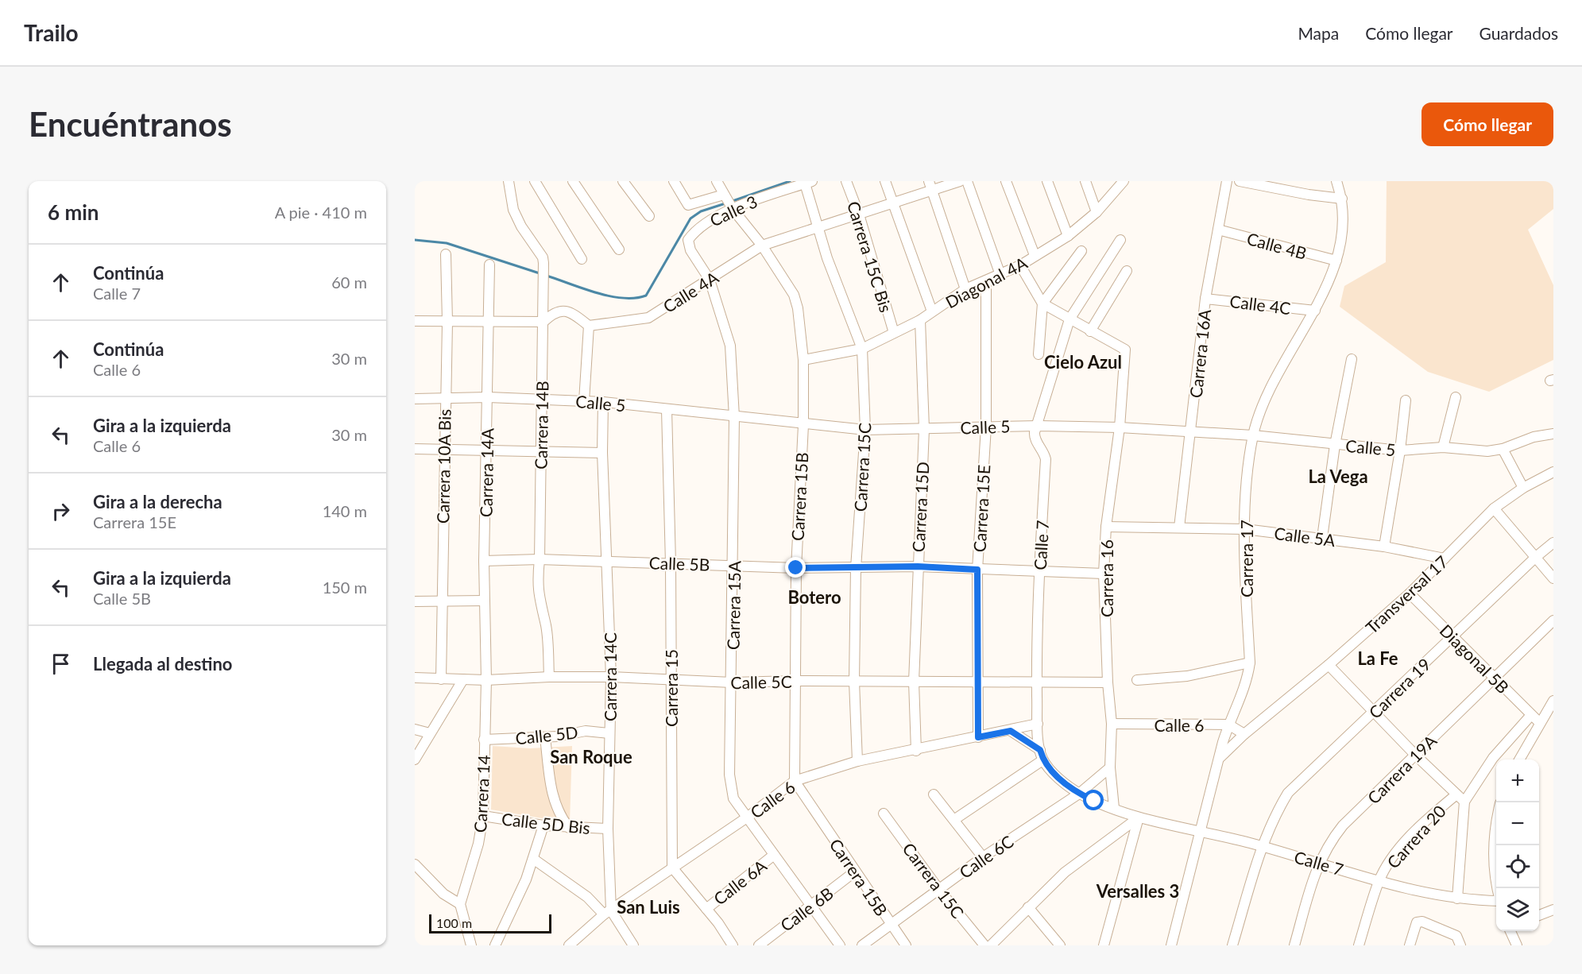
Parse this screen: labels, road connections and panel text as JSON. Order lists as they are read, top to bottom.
{
  "streets": {
    "street": [
      "Calle 3",
      "Calle 4B",
      "Carrera 15C Bis",
      "Diagonal 4A",
      "Calle 4A",
      "Calle 4C",
      "Carrera 16A",
      "Calle 5",
      "Carrera 14B",
      "Carrera 10A Bis",
      "Carrera 15C",
      "Carrera 14A",
      "Carrera 15B",
      "Carrera 15D",
      "Carrera 15E",
      "Calle 5A",
      "Calle 7",
      "Carrera 17",
      "Calle 5B",
      "Carrera 16",
      "Transversal 17",
      "Carrera 15A",
      "Diagonal 5B",
      "Carrera 14C",
      "Calle 5C",
      "Carrera 15",
      "Carrera 19",
      "Calle 6",
      "Calle 5D",
      "Carrera 19A",
      "Carrera 14",
      "Calle 5D Bis",
      "Carrera 20",
      "Calle 6C",
      "Calle 6A",
      "Calle 6B"
    ]
  },
  "crossings": [
    ["Calle 3", "Carrera 15C"],
    ["Calle 3", "Carrera 15B"],
    ["Calle 3", "Carrera 15A"],
    ["Calle 4B", "Carrera 16A"],
    ["Calle 4B", "Carrera 17"],
    ["Carrera 15C Bis", "Diagonal 4A"],
    ["Carrera 15C Bis", "Calle 4A"],
    ["Diagonal 4A", "Carrera 15C"],
    ["Diagonal 4A", "Carrera 15B"],
    ["Diagonal 4A", "Carrera 15D"],
    ["Diagonal 4A", "Carrera 15E"],
    ["Calle 4A", "Carrera 15C"],
    ["Calle 4A", "Carrera 15B"],
    ["Calle 4A", "Carrera 15A"],
    ["Calle 4C", "Carrera 16A"],
    ["Calle 4C", "Carrera 17"],
    ["Carrera 16A", "Calle 5"],
    ["Carrera 16A", "Calle 5A"],
    ["Calle 5", "Carrera 14B"],
    ["Calle 5", "Carrera 10A Bis"],
    ["Calle 5", "Carrera 15C"],
    ["Calle 5", "Carrera 14A"],
    ["Calle 5", "Carrera 15B"],
    ["Calle 5", "Carrera 15D"],
    ["Calle 5", "Carrera 15E"],
    ["Calle 5", "Calle 7"],
    ["Calle 5", "Carrera 17"],
    ["Calle 5", "Carrera 16"],
    ["Calle 5", "Carrera 15A"],
    ["Calle 5", "Carrera 14C"],
    ["Calle 5", "Carrera 15"],
    ["Carrera 14B", "Calle 5B"],
    ["Carrera 14B", "Calle 5C"],
    ["Carrera 10A Bis", "Calle 5C"],
    ["Carrera 15C", "Calle 5B"],
    ["Carrera 15C", "Calle 5C"],
    ["Carrera 15C", "Calle 6"],
    ["Carrera 15C", "Calle 6C"],
    ["Carrera 14A", "Calle 5B"],
    ["Carrera 14A", "Calle 5C"],
    ["Carrera 14A", "Carrera 14"],
    ["Carrera 15B", "Calle 5B"],
    ["Carrera 15B", "Calle 5C"],
    ["Carrera 15B", "Calle 6"],
    ["Carrera 15B", "Calle 6C"],
    ["Carrera 15B", "Calle 6B"],
    ["Carrera 15D", "Calle 5B"],
    ["Carrera 15D", "Calle 5C"],
    ["Carrera 15D", "Calle 6"],
    ["Carrera 15E", "Calle 5B"],
    ["Carrera 15E", "Calle 5C"],
    ["Carrera 15E", "Calle 6"],
    ["Calle 5A", "Carrera 17"],
    ["Calle 5A", "Carrera 16"],
    ["Calle 5A", "Transversal 17"],
    ["Calle 7", "Carrera 17"],
    ["Calle 7", "Calle 5B"],
    ["Calle 7", "Carrera 16"],
    ["Calle 7", "Calle 5C"],
    ["Calle 7", "Carrera 19"],
    ["Calle 7", "Calle 6"],
    ["Calle 7", "Carrera 19A"],
    ["Calle 7", "Carrera 20"],
    ["Calle 7", "Calle 6C"],
    ["Carrera 17", "Transversal 17"],
    ["Carrera 17", "Calle 6"],
    ["Calle 5B", "Carrera 16"],
    ["Calle 5B", "Carrera 15A"],
    ["Calle 5B", "Carrera 14C"],
    ["Calle 5B", "Carrera 15"],
    ["Carrera 16", "Calle 5C"],
    ["Carrera 16", "Calle 6"],
    ["Carrera 16", "Calle 6C"],
    ["Transversal 17", "Diagonal 5B"],
    ["Transversal 17", "Calle 6"],
    ["Carrera 15A", "Calle 5C"],
    ["Carrera 15A", "Calle 6"],
    ["Carrera 15A", "Calle 6A"],
    ["Carrera 15A", "Calle 6B"],
    ["Diagonal 5B", "Carrera 19"],
    ["Diagonal 5B", "Carrera 19A"],
    ["Diagonal 5B", "Carrera 20"],
    ["Carrera 14C", "Calle 5C"],
    ["Carrera 14C", "Calle 6"],
    ["Carrera 14C", "Calle 5D"],
    ["Carrera 14C", "Calle 5D Bis"],
    ["Calle 5C", "Carrera 15"],
    ["Calle 5C", "Carrera 14"],
    ["Carrera 15", "Calle 6"],
    ["Calle 5D", "Carrera 14"],
    ["Carrera 14", "Calle 5D Bis"]
  ],
  "districts": [
    "Cielo Azul",
    "La Vega",
    "Botero",
    "La Fe",
    "San Roque",
    "Versalles 3",
    "San Luis"
  ],
  "scale_bar": "100 m",
  "page": {
    "header": "Trailo",
    "nav": ["Mapa", "Cómo llegar", "Guardados"],
    "buttons": "Cómo llegar",
    "title": "Encuéntranos",
    "heading": ["6 min", "A pie · 410 m"],
    "list": [
      ["Continúa", "Calle 7", "60 m"],
      ["Continúa", "Calle 6", "30 m"],
      ["Gira a la izquierda", "Calle 6", "30 m"],
      ["Gira a la derecha", "Carrera 15E", "140 m"],
      ["Gira a la izquierda", "Calle 5B", "150 m"],
      "Llegada al destino"
    ],
    "map_buttons": ["+", "−"],
    "scale": "100 m"
  }
}
